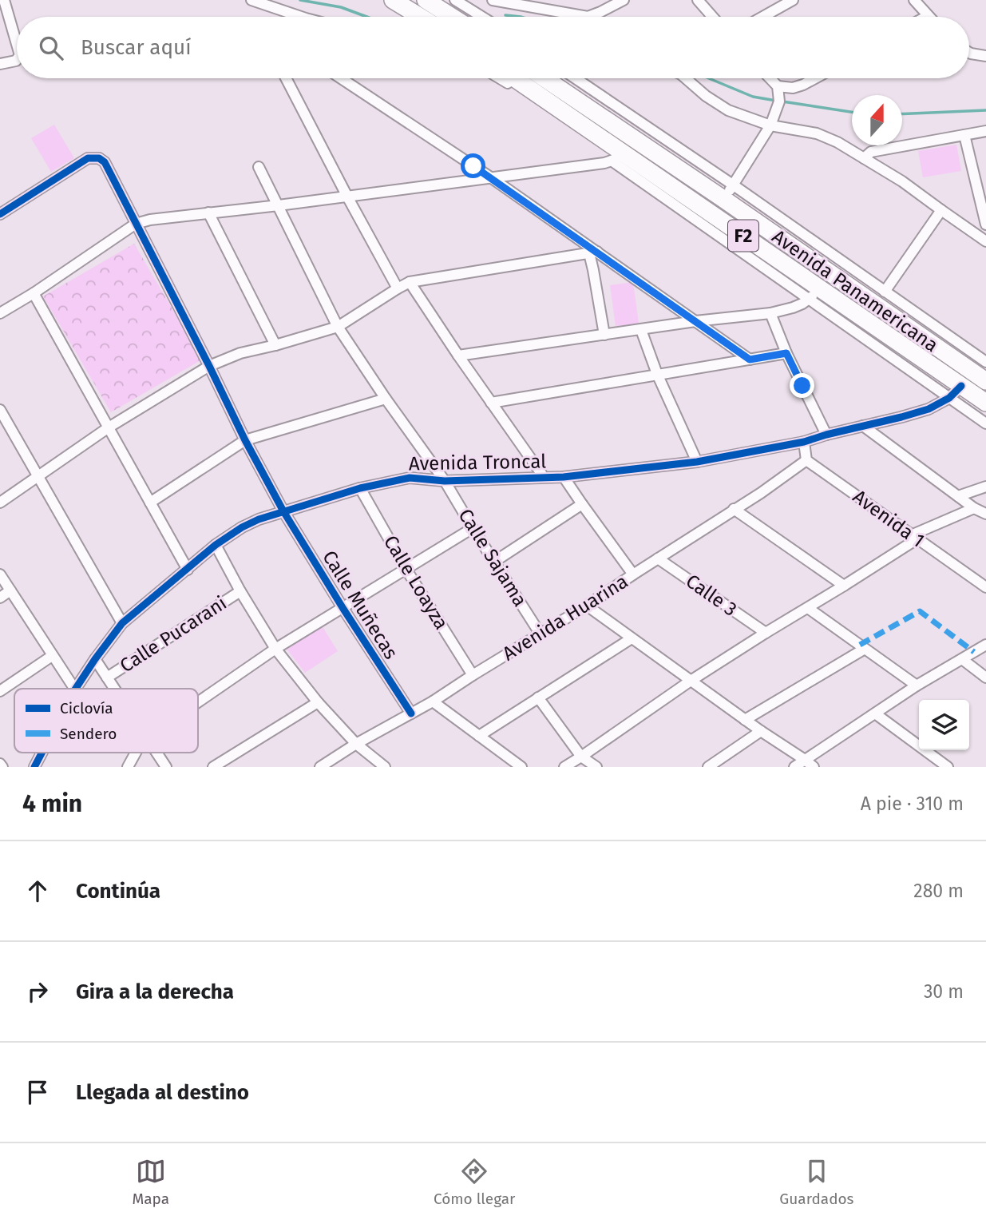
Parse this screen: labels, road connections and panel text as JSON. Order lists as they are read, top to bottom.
{
  "streets": {
    "highway": ["F2", "Avenida Panamericana"],
    "street": [
      "Avenida Troncal",
      "Avenida 1",
      "Calle Sajama",
      "Calle Loayza",
      "Calle 3",
      "Calle Muñecas",
      "Avenida Huarina",
      "Calle Pucarani"
    ]
  },
  "crossings": [
    ["Avenida Panamericana", "Avenida Troncal"],
    ["Avenida Troncal", "Calle Sajama"],
    ["Avenida Troncal", "Calle Loayza"],
    ["Avenida Troncal", "Calle Muñecas"],
    ["Avenida 1", "Avenida Huarina"],
    ["Calle Sajama", "Avenida Huarina"],
    ["Calle Loayza", "Avenida Huarina"],
    ["Calle 3", "Avenida Huarina"],
    ["Calle Muñecas", "Avenida Huarina"]
  ],
  "legend": ["Ciclovía", "Sendero"],
  "north": "top",
  "page": {
    "search": "Buscar aquí",
    "heading": ["4 min", "A pie · 310 m"],
    "list": [
      ["Continúa", "280 m"],
      ["Gira a la derecha", "30 m"],
      "Llegada al destino"
    ],
    "nav": ["Mapa", "Cómo llegar", "Guardados"]
  }
}
